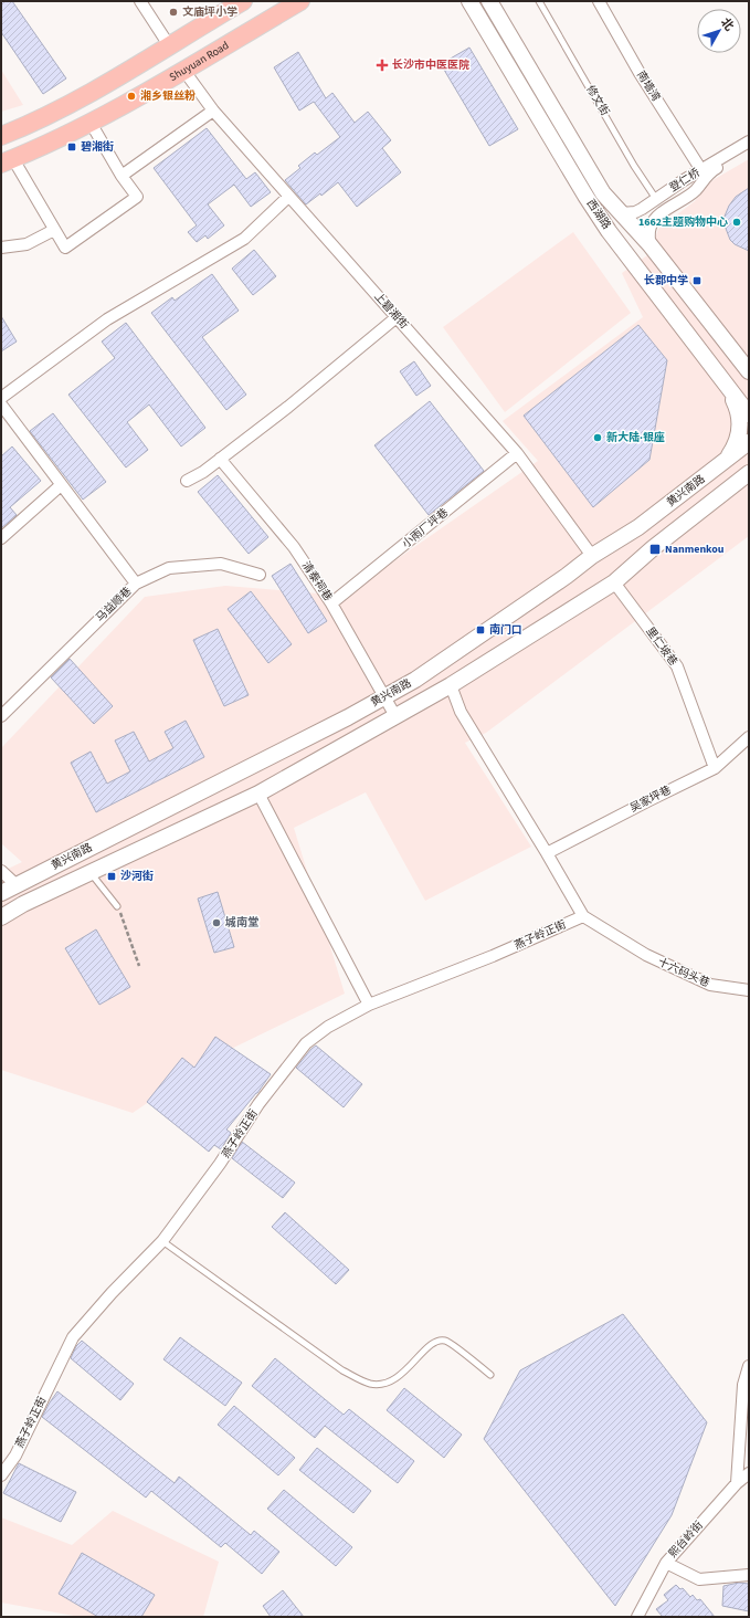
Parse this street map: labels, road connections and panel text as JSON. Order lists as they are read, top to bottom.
{
  "streets": {
    "main road": ["Shuyuan Road", "西湖路", "黄兴南路"],
    "street": [
      "南墙湾",
      "登仁桥",
      "上碧湘街",
      "小雨厂坪巷",
      "清泰祠巷",
      "马益顺巷",
      "里仁坡巷",
      "吴家坪巷",
      "燕子岭正街",
      "十六码头巷",
      "熙台岭街"
    ],
    "lane": ["修文街"]
  },
  "crossings": [
    ["Shuyuan Road", "上碧湘街"],
    ["南墙湾", "登仁桥"],
    ["修文街", "登仁桥"],
    ["登仁桥", "西湖路"],
    ["上碧湘街", "黄兴南路"],
    ["上碧湘街", "小雨厂坪巷"],
    ["黄兴南路", "清泰祠巷"],
    ["黄兴南路", "里仁坡巷"],
    ["小雨厂坪巷", "清泰祠巷"],
    ["里仁坡巷", "吴家坪巷"],
    ["燕子岭正街", "十六码头巷"]
  ],
  "places": {
    "other": [
      "文庙坪小学",
      "湘乡银丝粉",
      "1662主题购物中心",
      "新大陆·银座",
      "城南堂"
    ],
    "health": ["长沙市中医医院"],
    "transit": [
      "碧湘街",
      "长郡中学",
      "Nanmenkou",
      "南门口",
      "沙河街"
    ]
  },
  "north": "top right"
}
